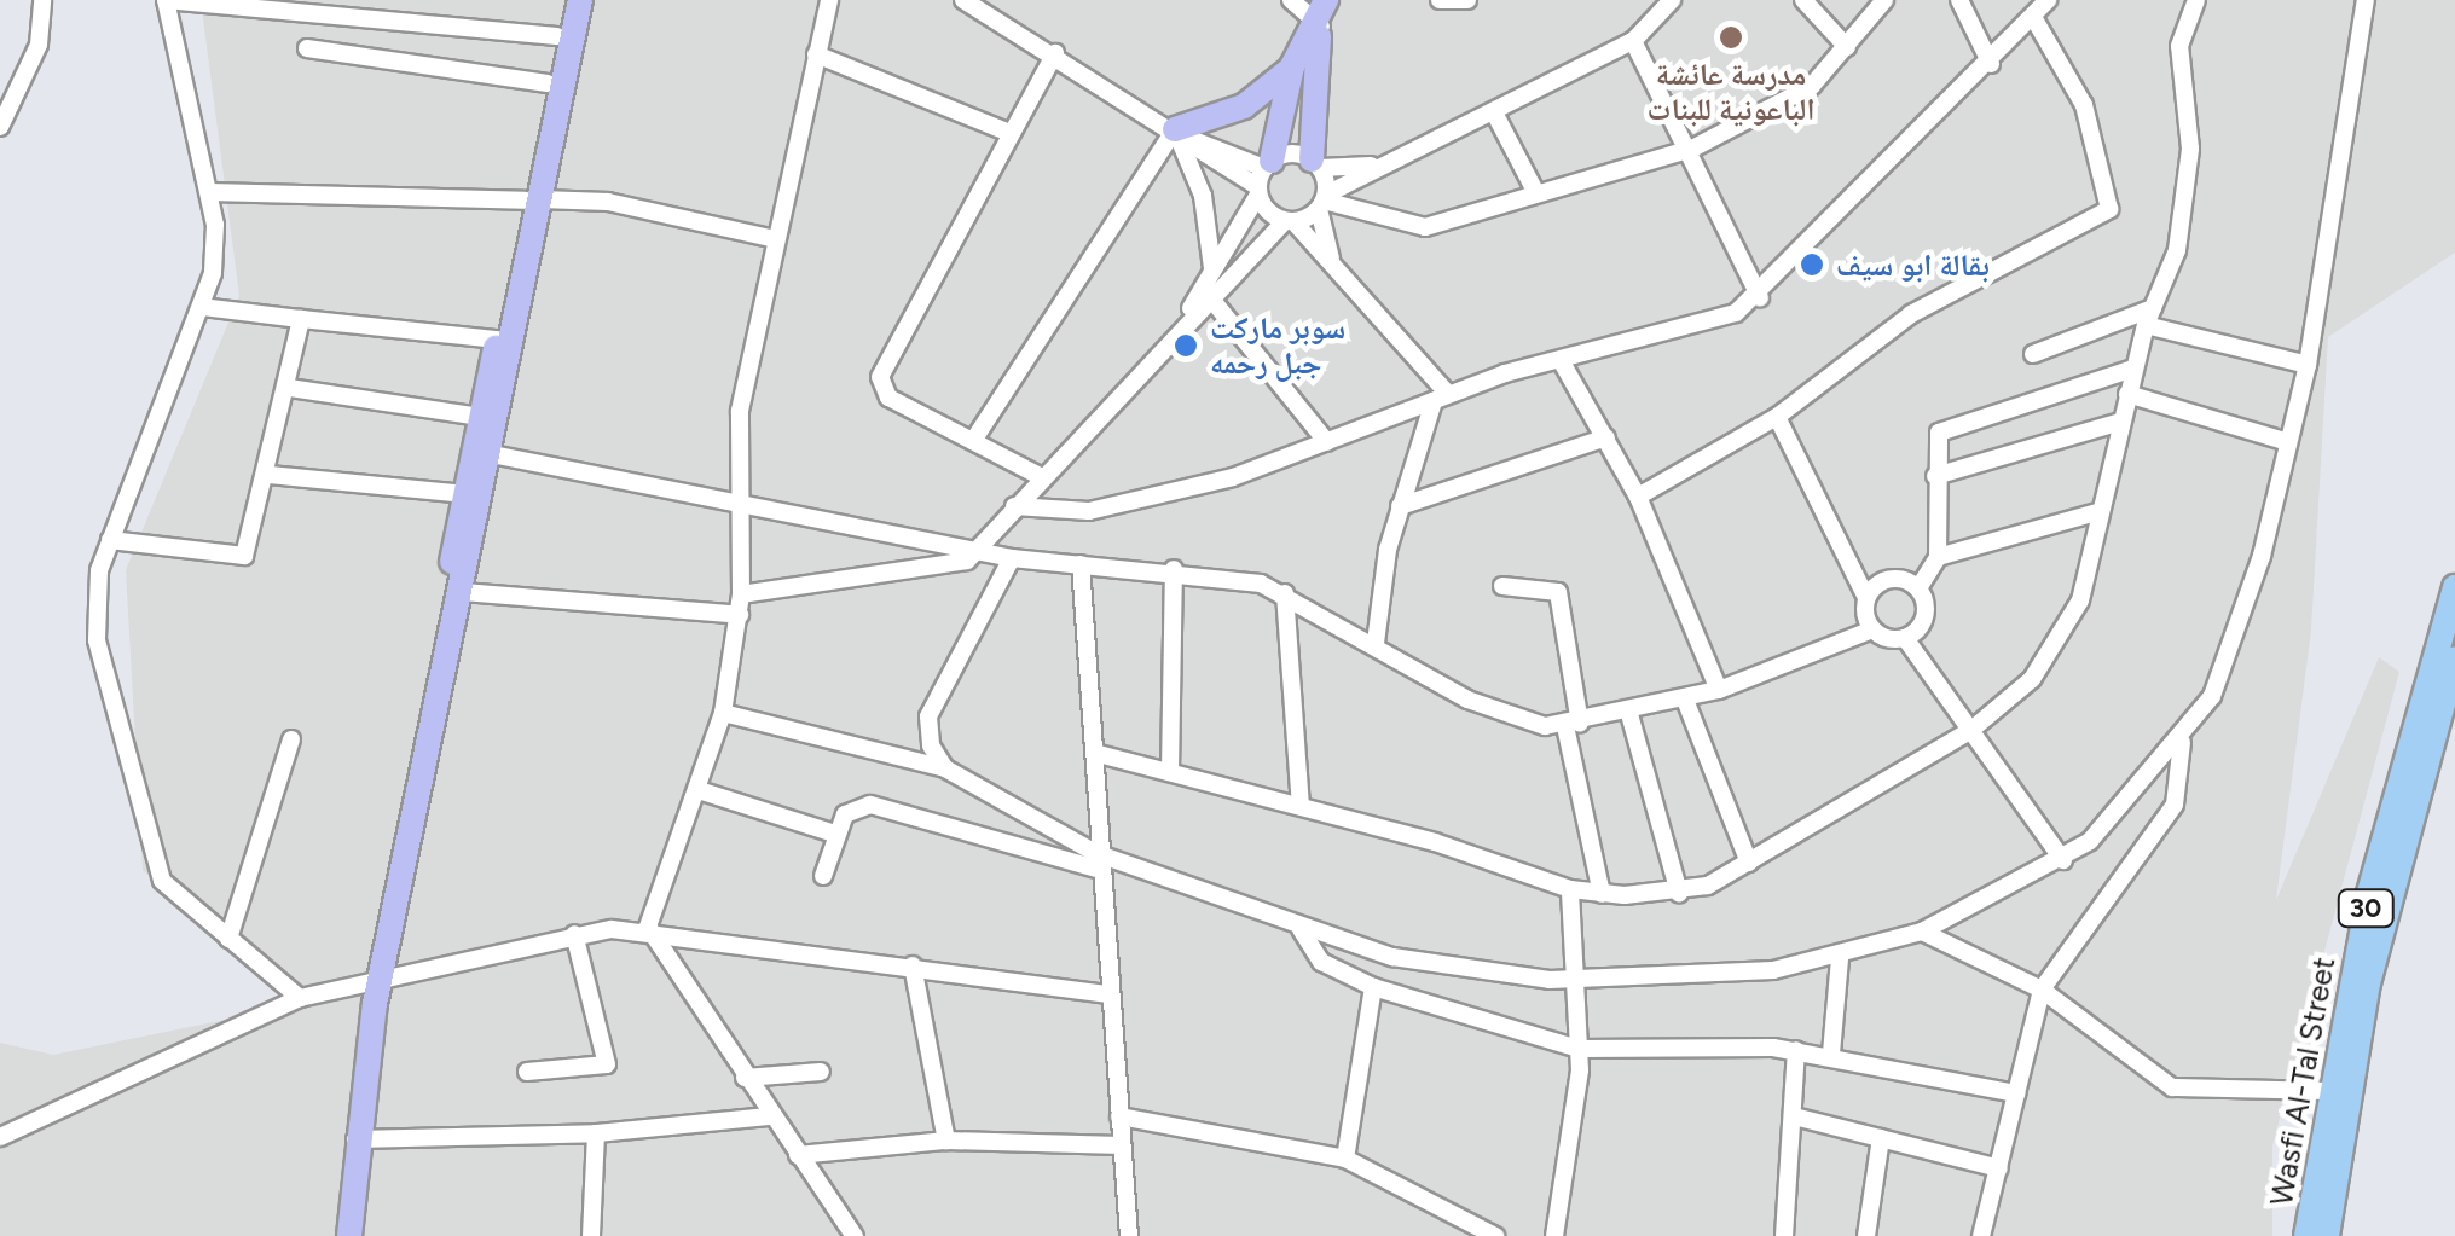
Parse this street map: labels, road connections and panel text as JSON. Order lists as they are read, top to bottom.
{
  "streets": {
    "main road": ["30", "Wasfi Al-Tal Street"]
  },
  "places": ["مدرسة عائشة الباعونية للبنات", "بقالة ابو سيف", "سوبر ماركت جبل رحمه"]
}
